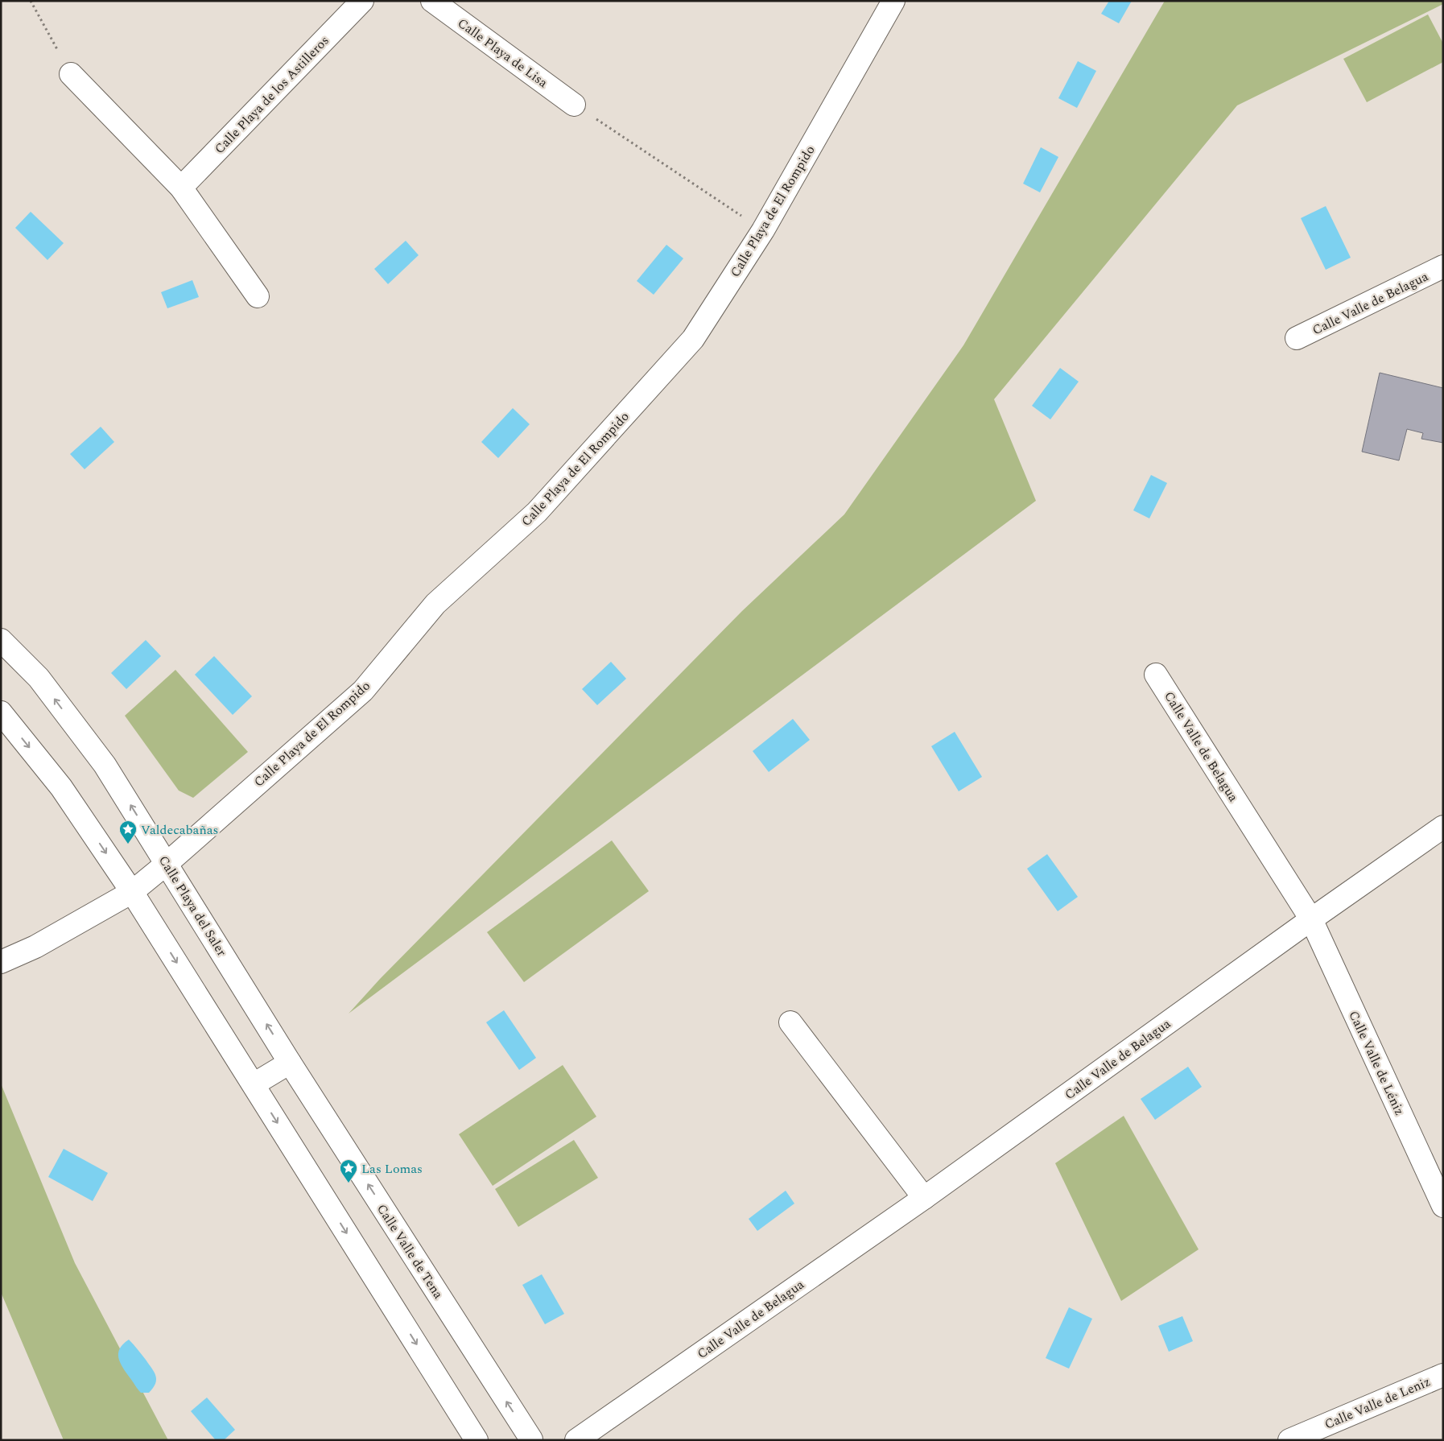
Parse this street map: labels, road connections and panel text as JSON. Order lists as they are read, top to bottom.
{
  "streets": {
    "street": [
      "Calle Playa de Lisa",
      "Calle Playa de los Astilleros",
      "Calle Playa de El Rompido",
      "Calle Valle de Belagua",
      "Calle Playa del Saler",
      "Calle Valle de Léniz",
      "Calle Valle de Tena",
      "Calle Valle de Leniz"
    ]
  },
  "crossings": [
    ["Calle Playa de El Rompido", "Calle Playa del Saler"],
    ["Calle Valle de Belagua", "Calle Valle de Léniz"],
    ["Calle Playa del Saler", "Calle Valle de Tena"]
  ],
  "places": {
    "place": ["Valdecabañas", "Las Lomas"]
  }
}
